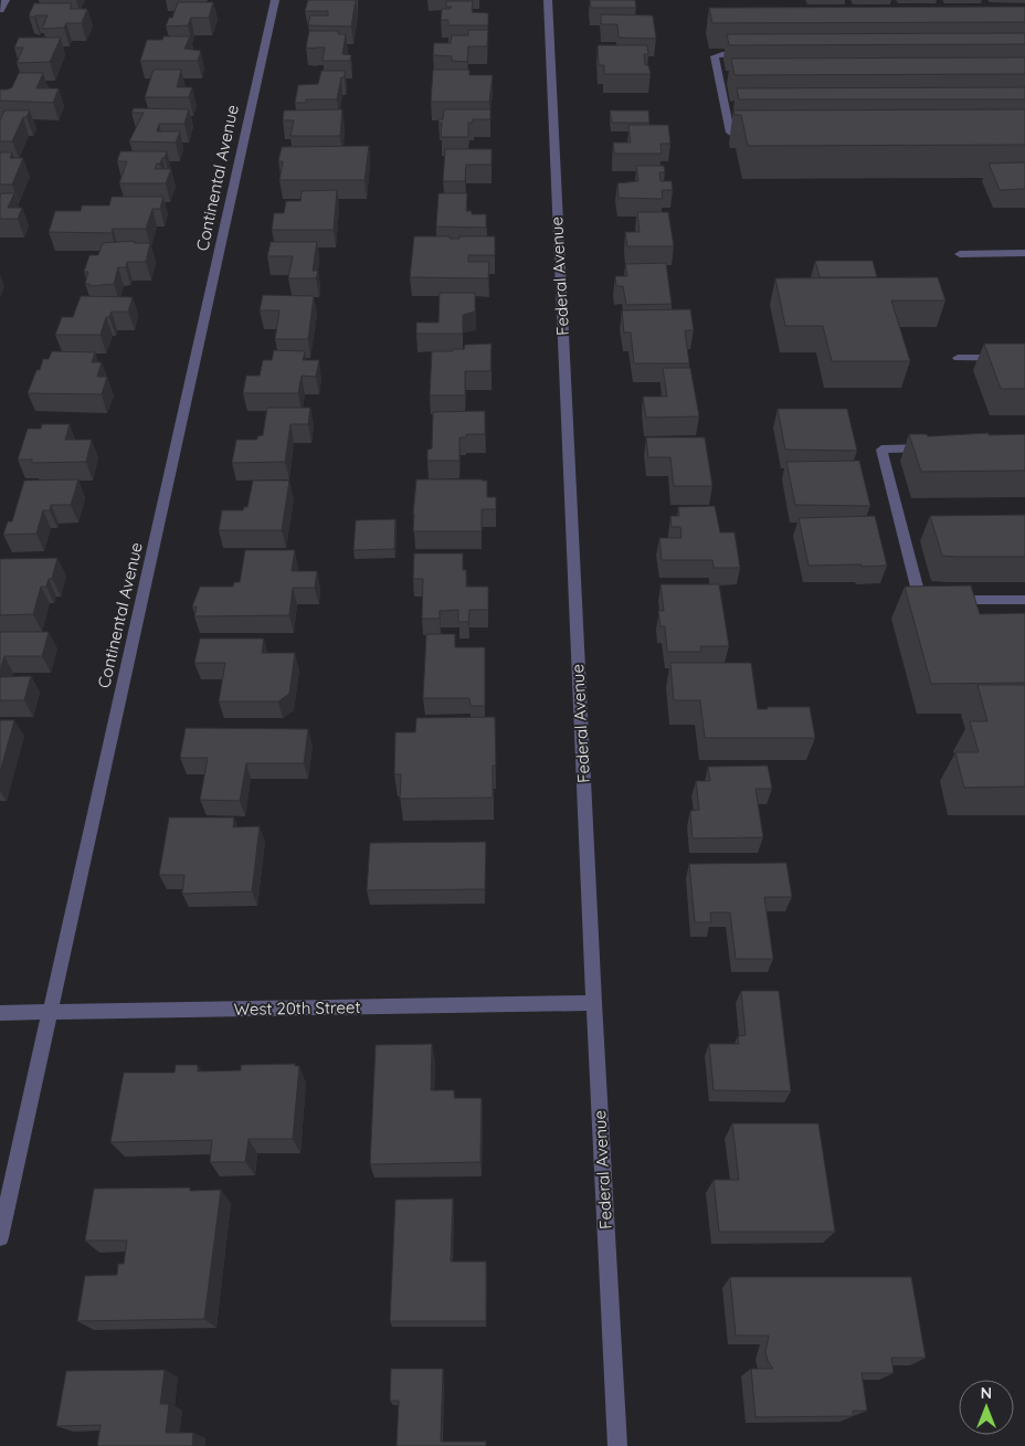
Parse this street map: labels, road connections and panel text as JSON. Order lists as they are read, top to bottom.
{
  "streets": {
    "street": ["Continental Avenue", "Federal Avenue", "West 20th Street"]
  },
  "crossings": [
    ["Continental Avenue", "West 20th Street"],
    ["Federal Avenue", "West 20th Street"]
  ],
  "north": "top"
}
